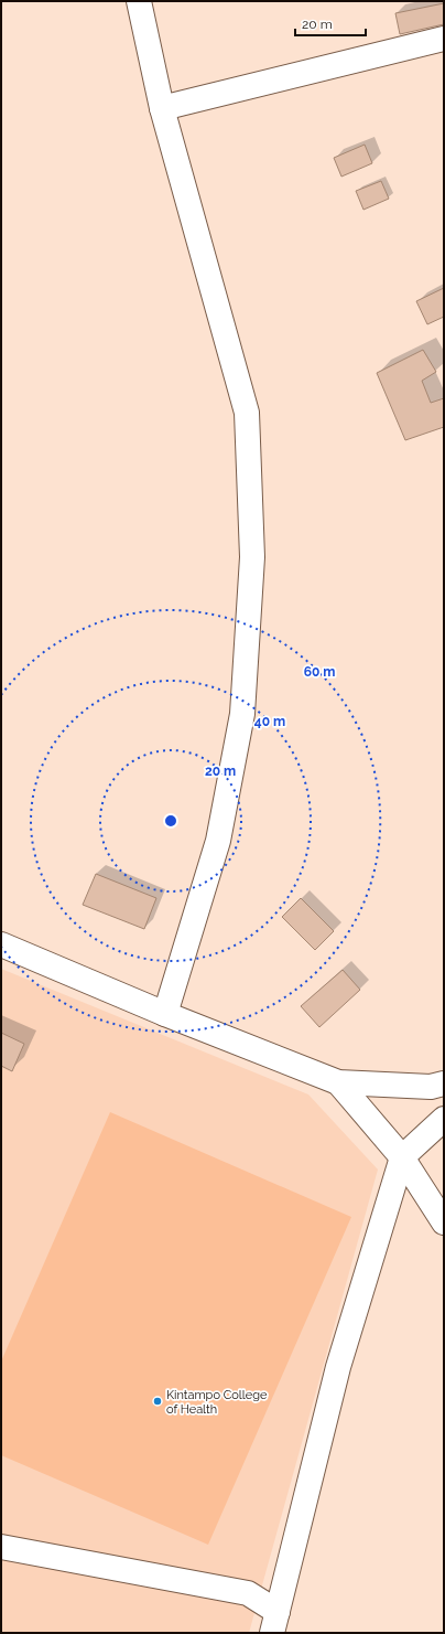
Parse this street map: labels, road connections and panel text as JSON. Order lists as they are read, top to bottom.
{
  "places": ["Kintampo College of Health"],
  "scale_bar": "20 m",
  "rings": ["60 m", "40 m", "20 m"]
}
